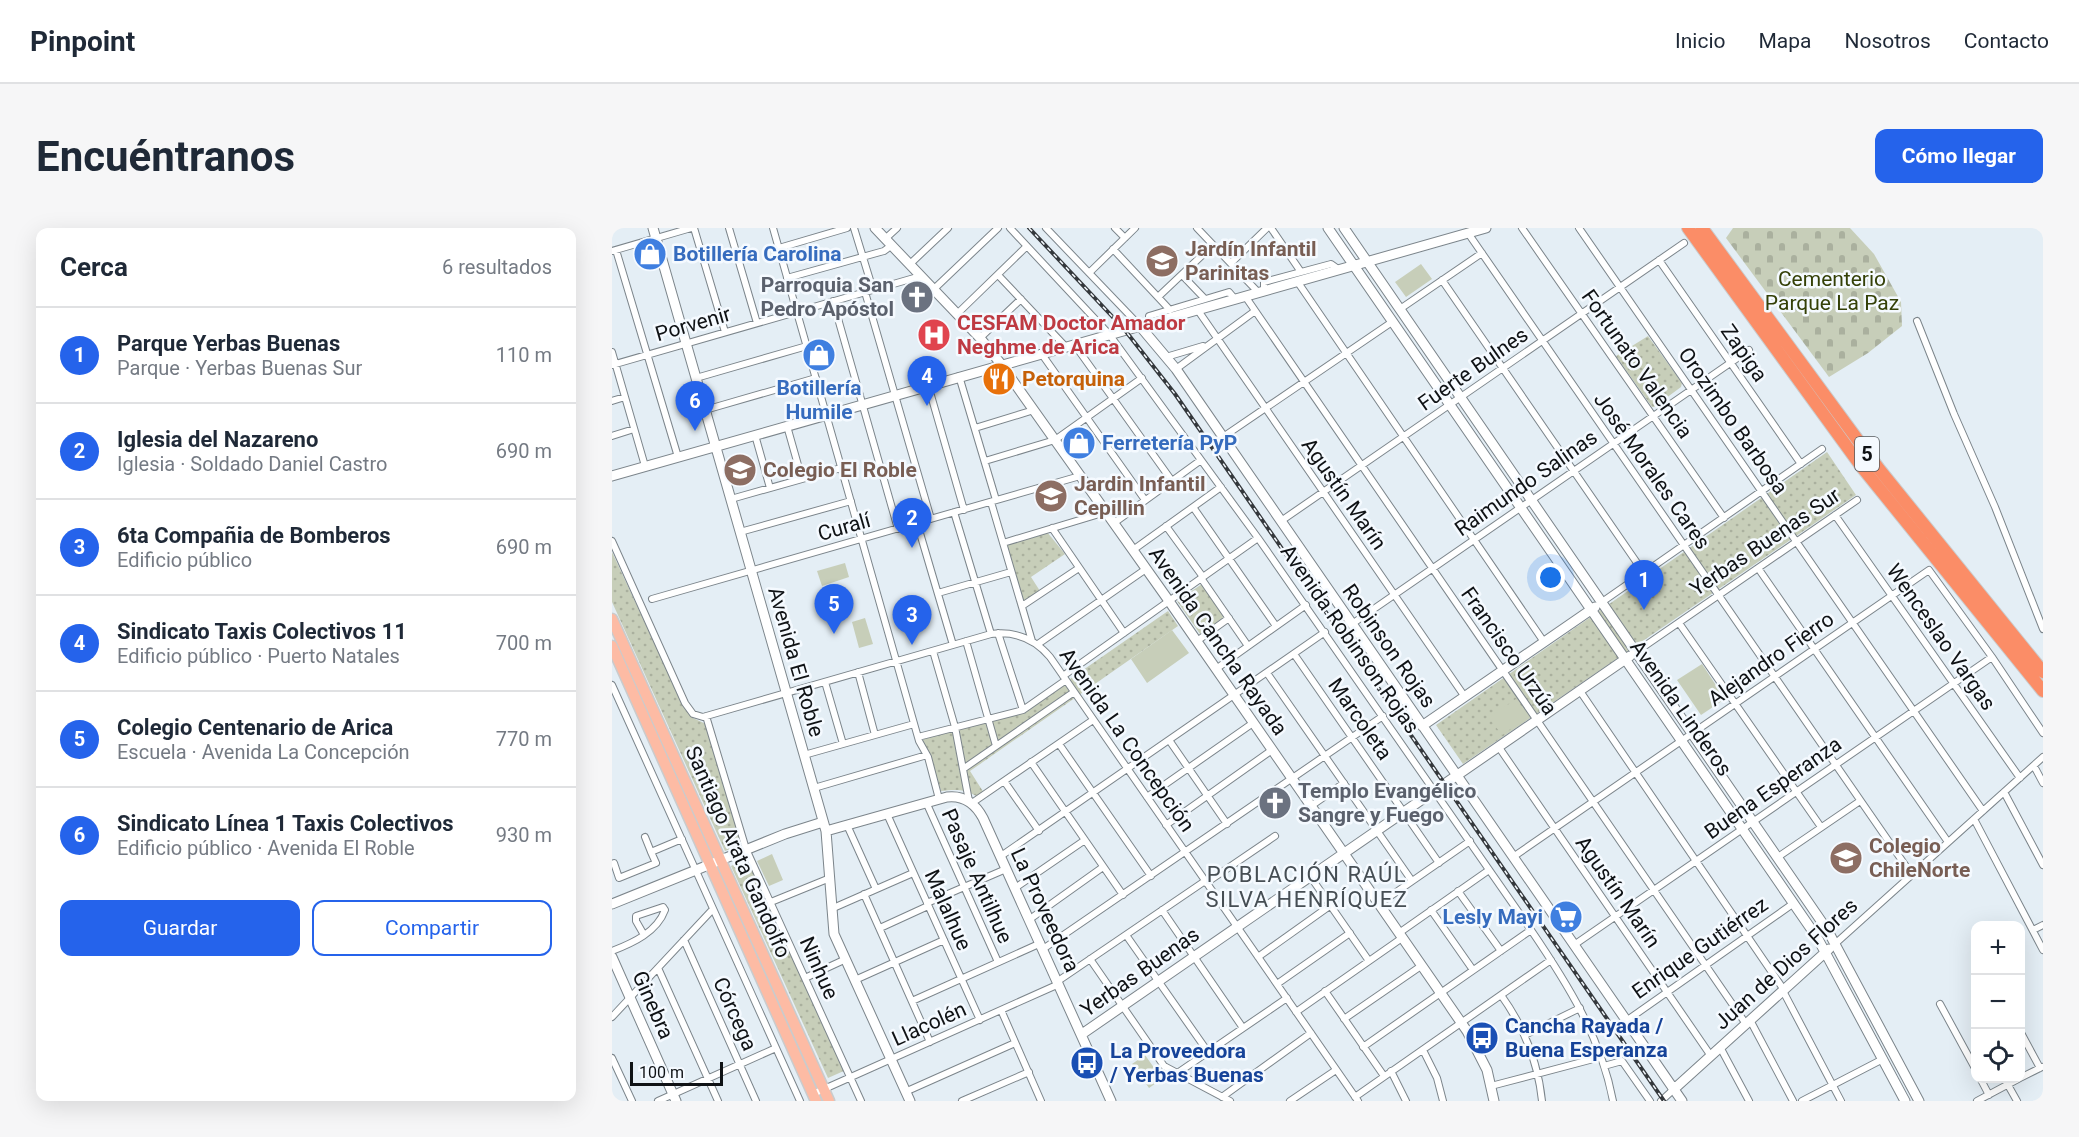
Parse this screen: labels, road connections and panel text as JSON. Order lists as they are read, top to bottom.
{
  "streets": {
    "highway": ["5"],
    "main road": ["Santiago Arata Gandolfo"],
    "street": [
      "Porvenir",
      "Zapiga",
      "Fortunato Valencia",
      "Fuerte Bulnes",
      "Orozimbo Barbosa",
      "José Morales Cares",
      "Raimundo Salinas",
      "Agustín Marín",
      "Curalí",
      "Yerbas Buenas Sur",
      "Wenceslao Vargas",
      "Avenida Robinson Rojas",
      "Avenida Cancha Rayada",
      "Robinson Rojas",
      "Francisco Urzúa",
      "Alejandro Fierro",
      "Avenida El Roble",
      "Avenida Linderos",
      "Marcoleta",
      "Avenida La Concepción",
      "Buena Esperanza",
      "Pasaje Antilhue",
      "Malalhue",
      "La Proveedora",
      "Enrique Gutiérrez",
      "Juan de Dios Flores",
      "Ninhue",
      "Yerbas Buenas",
      "Ginebra",
      "Córcega",
      "Llacolén"
    ]
  },
  "crossings": [
    ["Porvenir", "Avenida Cancha Rayada"],
    ["Porvenir", "Avenida El Roble"],
    ["Zapiga", "Fuerte Bulnes"],
    ["Zapiga", "Raimundo Salinas"],
    ["Fortunato Valencia", "Fuerte Bulnes"],
    ["Fortunato Valencia", "Raimundo Salinas"],
    ["Fuerte Bulnes", "Orozimbo Barbosa"],
    ["Fuerte Bulnes", "José Morales Cares"],
    ["Fuerte Bulnes", "Agustín Marín"],
    ["Fuerte Bulnes", "Robinson Rojas"],
    ["Fuerte Bulnes", "Francisco Urzúa"],
    ["Fuerte Bulnes", "Avenida Linderos"],
    ["Orozimbo Barbosa", "Raimundo Salinas"],
    ["Orozimbo Barbosa", "Yerbas Buenas Sur"],
    ["Orozimbo Barbosa", "Alejandro Fierro"],
    ["Orozimbo Barbosa", "Buena Esperanza"],
    ["Orozimbo Barbosa", "Juan de Dios Flores"],
    ["José Morales Cares", "Raimundo Salinas"],
    ["José Morales Cares", "Yerbas Buenas Sur"],
    ["José Morales Cares", "Alejandro Fierro"],
    ["José Morales Cares", "Buena Esperanza"],
    ["José Morales Cares", "Juan de Dios Flores"],
    ["Raimundo Salinas", "Agustín Marín"],
    ["Raimundo Salinas", "Robinson Rojas"],
    ["Raimundo Salinas", "Francisco Urzúa"],
    ["Raimundo Salinas", "Avenida Linderos"],
    ["Agustín Marín", "Yerbas Buenas Sur"],
    ["Agustín Marín", "Alejandro Fierro"],
    ["Agustín Marín", "Buena Esperanza"],
    ["Agustín Marín", "Enrique Gutiérrez"],
    ["Agustín Marín", "Juan de Dios Flores"],
    ["Curalí", "Avenida Cancha Rayada"],
    ["Curalí", "Avenida El Roble"],
    ["Yerbas Buenas Sur", "Wenceslao Vargas"],
    ["Yerbas Buenas Sur", "Robinson Rojas"],
    ["Yerbas Buenas Sur", "Francisco Urzúa"],
    ["Yerbas Buenas Sur", "Avenida Linderos"],
    ["Yerbas Buenas Sur", "Yerbas Buenas"],
    ["Wenceslao Vargas", "Alejandro Fierro"],
    ["Wenceslao Vargas", "Buena Esperanza"],
    ["Wenceslao Vargas", "Juan de Dios Flores"],
    ["Avenida Robinson Rojas", "Yerbas Buenas"],
    ["Avenida Cancha Rayada", "Yerbas Buenas"],
    ["Robinson Rojas", "Alejandro Fierro"],
    ["Robinson Rojas", "Buena Esperanza"],
    ["Robinson Rojas", "Enrique Gutiérrez"],
    ["Robinson Rojas", "Juan de Dios Flores"],
    ["Robinson Rojas", "Yerbas Buenas"],
    ["Francisco Urzúa", "Alejandro Fierro"],
    ["Francisco Urzúa", "Buena Esperanza"],
    ["Francisco Urzúa", "Enrique Gutiérrez"],
    ["Francisco Urzúa", "Juan de Dios Flores"],
    ["Alejandro Fierro", "Avenida Linderos"],
    ["Alejandro Fierro", "Buena Esperanza"],
    ["Avenida El Roble", "Avenida La Concepción"],
    ["Avenida El Roble", "Llacolén"],
    ["Avenida Linderos", "Buena Esperanza"],
    ["Avenida Linderos", "Enrique Gutiérrez"],
    ["Avenida Linderos", "Juan de Dios Flores"],
    ["Marcoleta", "Yerbas Buenas"],
    ["Avenida La Concepción", "Ninhue"],
    ["Avenida La Concepción", "Yerbas Buenas"],
    ["Avenida La Concepción", "Llacolén"],
    ["Santiago Arata Gandolfo", "Llacolén"],
    ["Malalhue", "Llacolén"],
    ["La Proveedora", "Yerbas Buenas"],
    ["La Proveedora", "Llacolén"],
    ["Ninhue", "Llacolén"]
  ],
  "districts": ["POBLACIÓN RAÚL SILVA HENRÍQUEZ"],
  "parks": ["Cementerio Parque La Paz"],
  "places": {
    "shop": ["Botillería Carolina", "Botillería Humile", "Ferretería PyP"],
    "school or university": [
      "Jardín Infantil Parinitas",
      "Colegio El Roble",
      "Jardin Infantil Cepillin",
      "Colegio ChileNorte"
    ],
    "church": ["Parroquia San Pedro Apóstol", "Templo Evangélico Sangre y Fuego"],
    "hospital": ["CESFAM Doctor Amador Neghme de Arica"],
    "restaurant": ["Petorquina"],
    "supermarket": ["Lesly Mayi"],
    "bus stop": ["Cancha Rayada / Buena Esperanza", "La Proveedora / Yerbas Buenas"]
  },
  "scale_bar": "100 m",
  "page": {
    "header": "Pinpoint",
    "nav": [
      "Inicio",
      "Mapa",
      "Nosotros",
      "Contacto"
    ],
    "buttons": [
      "Cómo llegar",
      ["Guardar", "Compartir"]
    ],
    "title": "Encuéntranos",
    "heading": ["Cerca", "6 resultados"],
    "list": [
      {
        "mark": "1",
        "name": "Parque Yerbas Buenas",
        "note": "Parque · Yerbas Buenas Sur",
        "value": "110 m"
      },
      {
        "mark": "2",
        "name": "Iglesia del Nazareno",
        "note": "Iglesia · Soldado Daniel Castro",
        "value": "690 m"
      },
      {
        "mark": "3",
        "name": "6ta Compañia de Bomberos",
        "note": "Edificio público",
        "value": "690 m"
      },
      {
        "mark": "4",
        "name": "Sindicato Taxis Colectivos 11",
        "note": "Edificio público · Puerto Natales",
        "value": "700 m"
      },
      {
        "mark": "5",
        "name": "Colegio Centenario de Arica",
        "note": "Escuela · Avenida La Concepción",
        "value": "770 m"
      },
      {
        "mark": "6",
        "name": "Sindicato Línea 1 Taxis Colectivos",
        "note": "Edificio público · Avenida El Roble",
        "value": "930 m"
      }
    ],
    "pins": [
      "4",
      "6",
      "2",
      "1",
      "5",
      "3"
    ],
    "map_buttons": ["+", "−"],
    "scale": "100 m"
  }
}
